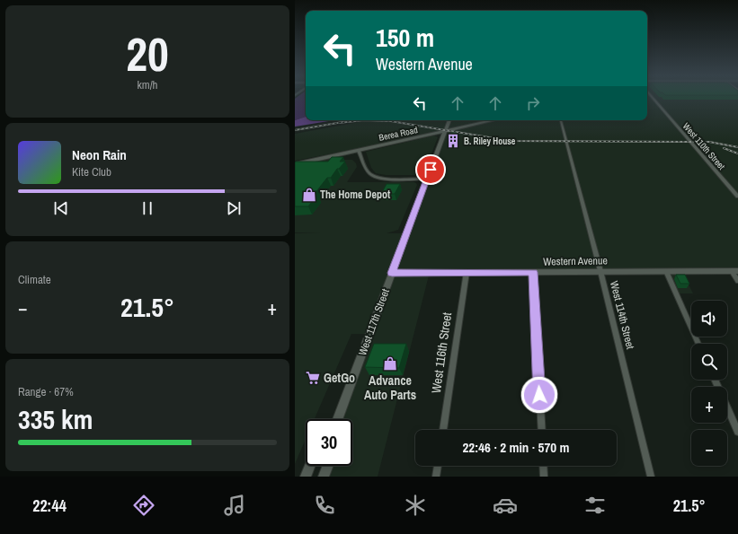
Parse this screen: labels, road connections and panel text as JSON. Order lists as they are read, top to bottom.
{
  "streets": {
    "main road": ["Berea Road", "Western Avenue", "West 117th Street"],
    "street": ["West 110th Street", "West 114th Street", "West 116th Street"]
  },
  "crossings": [
    ["Berea Road", "West 117th Street"],
    ["Western Avenue", "West 114th Street"],
    ["Western Avenue", "West 117th Street"],
    ["Western Avenue", "West 116th Street"]
  ],
  "places": {
    "building": ["B. Riley House"],
    "shop": ["The Home Depot", "Advance Auto Parts"],
    "supermarket": ["GetGo"]
  },
  "page": {
    "tile": [
      ["20", "km/h"],
      "Climate",
      ["Range · 67%", "335 km"]
    ],
    "turn": ["150 m", "Western Avenue"],
    "song": ["Neon Rain", "Kite Club"],
    "heat": ["−", "21.5°", "+"],
    "map_buttons": ["+", "−"],
    "limit": "30",
    "trip": "22:46 · 2 min · 570 m",
    "tabs": ["22:44", "21.5°"]
  }
}
